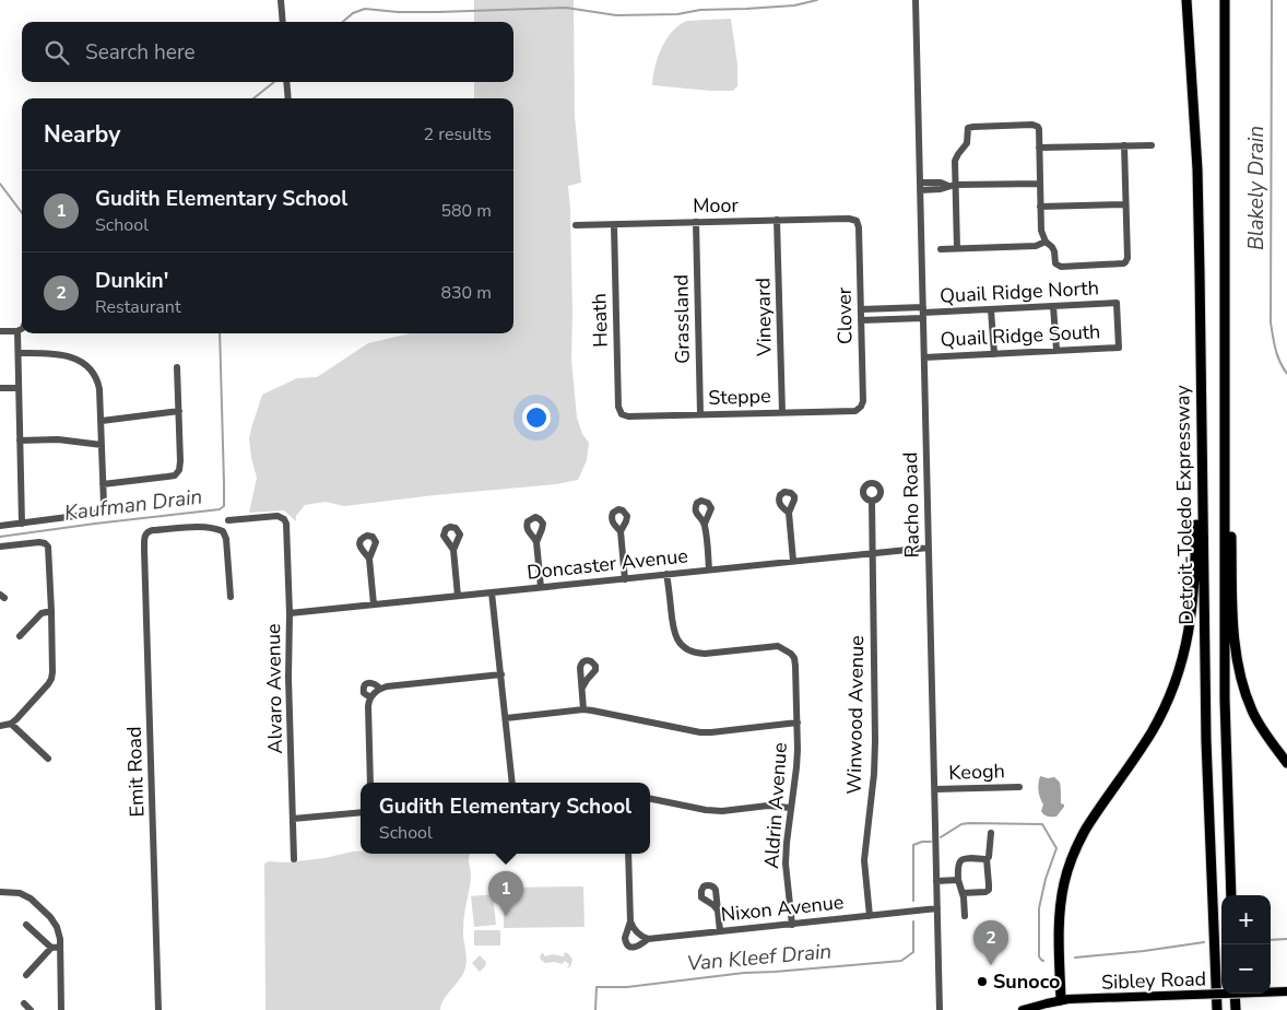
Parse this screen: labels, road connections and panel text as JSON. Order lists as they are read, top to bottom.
{
  "streets": {
    "highway": ["Detroit-Toledo Expressway"],
    "main road": ["Sibley Road"],
    "street": [
      "Moor",
      "Quail Ridge North",
      "Clover",
      "Vineyard",
      "Grassland",
      "Heath",
      "Quail Ridge South",
      "Steppe",
      "Racho Road",
      "Doncaster Avenue",
      "Alvaro Avenue",
      "Winwood Avenue",
      "Emit Road",
      "Keogh",
      "Aldrin Avenue",
      "Nixon Avenue"
    ]
  },
  "crossings": [
    ["Moor", "Clover"],
    ["Moor", "Vineyard"],
    ["Moor", "Grassland"],
    ["Moor", "Heath"],
    ["Quail Ridge North", "Quail Ridge South"],
    ["Quail Ridge North", "Racho Road"],
    ["Clover", "Steppe"],
    ["Vineyard", "Steppe"],
    ["Grassland", "Steppe"],
    ["Heath", "Steppe"],
    ["Quail Ridge South", "Racho Road"],
    ["Racho Road", "Doncaster Avenue"],
    ["Racho Road", "Keogh"],
    ["Racho Road", "Nixon Avenue"],
    ["Doncaster Avenue", "Alvaro Avenue"],
    ["Doncaster Avenue", "Winwood Avenue"],
    ["Doncaster Avenue", "Aldrin Avenue"],
    ["Winwood Avenue", "Nixon Avenue"],
    ["Aldrin Avenue", "Nixon Avenue"]
  ],
  "water": ["Blakely Drain", "Kaufman Drain", "Van Kleef Drain"],
  "places": ["Sunoco"],
  "page": {
    "search": "Search here",
    "heading": ["Nearby", "2 results"],
    "list": [
      {
        "mark": "1",
        "name": "Gudith Elementary School",
        "note": "School",
        "value": "580 m"
      },
      {
        "mark": "2",
        "name": "Dunkin'",
        "note": "Restaurant",
        "value": "830 m"
      }
    ],
    "popup": ["Gudith Elementary School", "School"],
    "pins": ["1", "2"],
    "map_buttons": ["+", "−"]
  }
}
